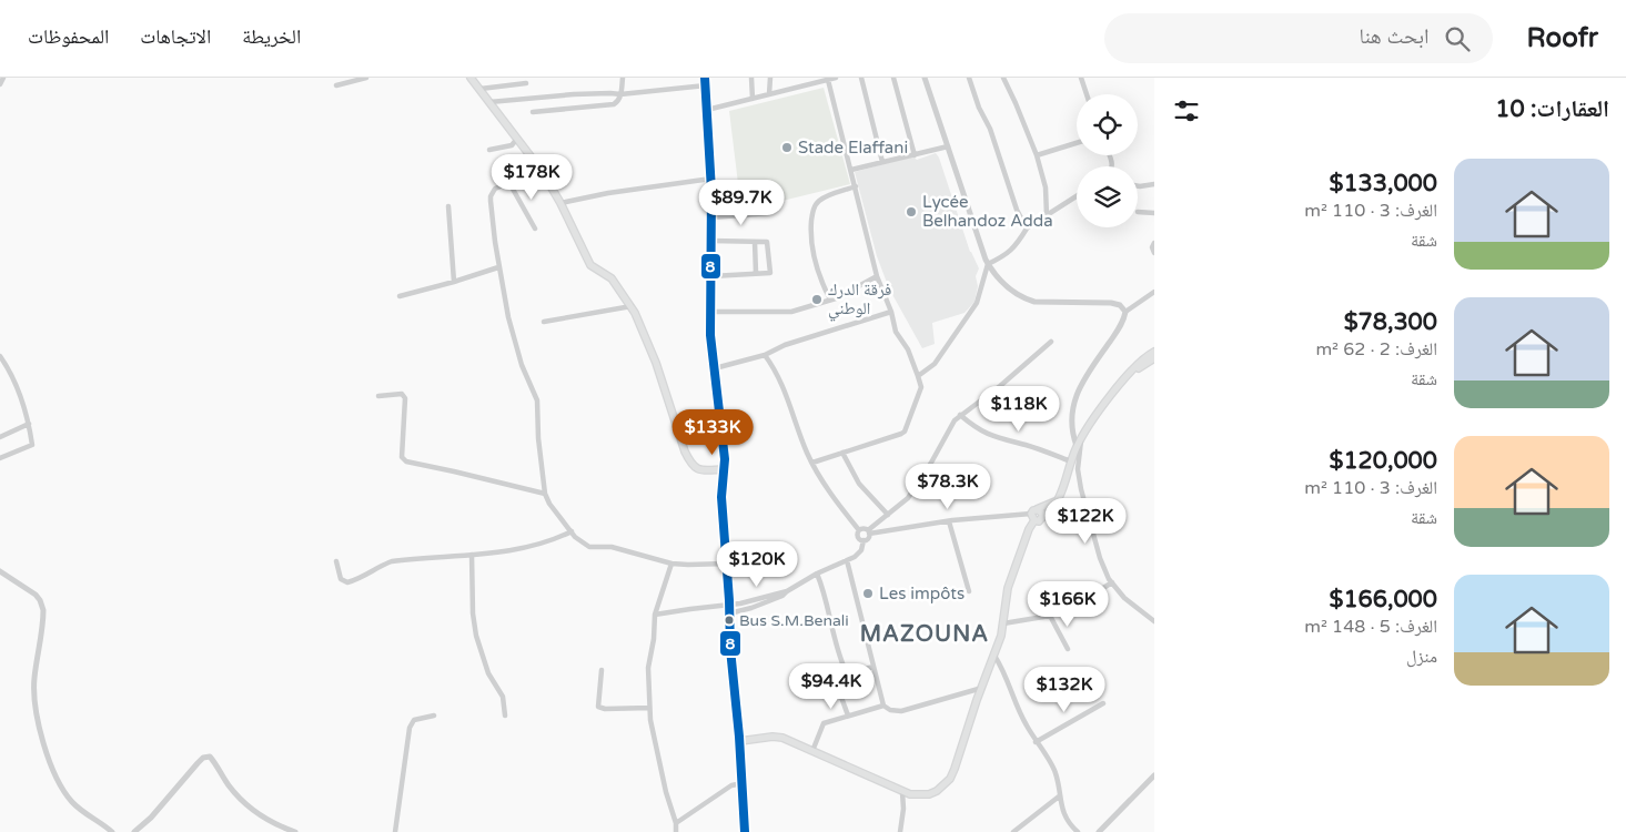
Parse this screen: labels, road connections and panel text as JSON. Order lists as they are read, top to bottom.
{
  "districts": ["MAZOUNA"],
  "places": [
    "Stade Elaffani",
    "Lycée Belhandoz Adda",
    "فرقة الدرك الوطني",
    "Les impôts",
    "Bus S.M.Benali"
  ],
  "lines": ["transit line 8"],
  "page": {
    "header": "Roofr",
    "search": "ابحث هنا",
    "nav": ["الخريطة", "الاتجاهات", "المحفوظات"],
    "heading": "العقارات: 10",
    "list": [
      {
        "name": "$133,000",
        "note": "الغرف: 3 · 110 m² · شقة"
      },
      {
        "name": "$78,300",
        "note": "الغرف: 2 · 62 m² · شقة"
      },
      {
        "name": "$120,000",
        "note": "الغرف: 3 · 110 m² · شقة"
      },
      {
        "name": "$166,000",
        "note": "الغرف: 5 · 148 m² · منزل"
      }
    ],
    "price": [
      "$178K",
      "$89.7K",
      "$118K",
      "$133K",
      "$78.3K",
      "$122K",
      "$120K",
      "$166K",
      "$94.4K",
      "$132K"
    ]
  }
}
